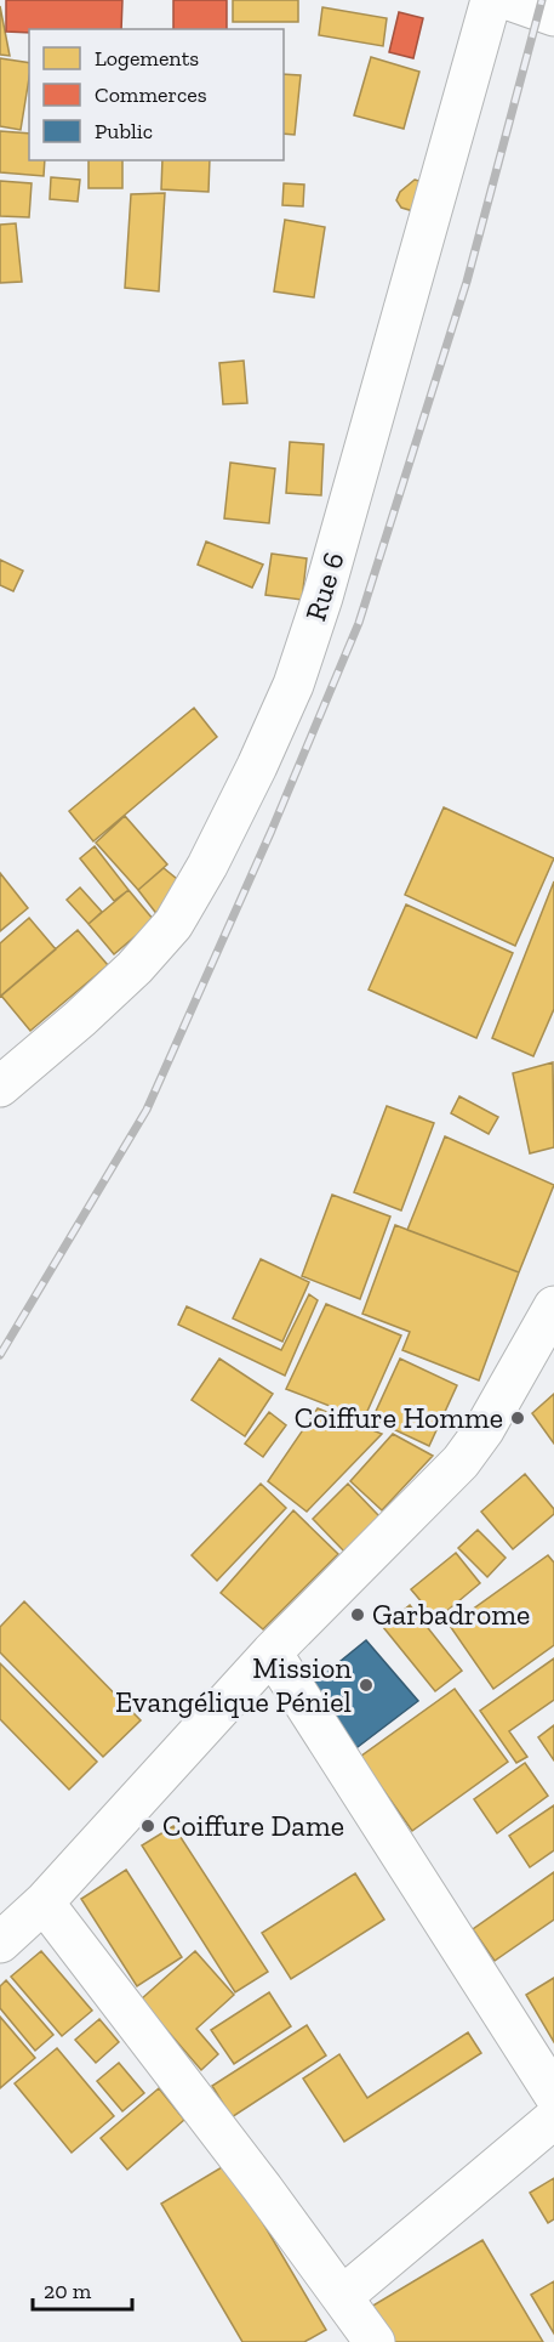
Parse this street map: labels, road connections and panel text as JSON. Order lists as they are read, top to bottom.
{
  "streets": {
    "street": ["Rue 6"]
  },
  "places": [
    "Coiffure Homme",
    "Garbadrome",
    "Mission Evangélique Péniel",
    "Coiffure Dame"
  ],
  "legend": ["Logements", "Commerces", "Public"],
  "scale_bar": "20 m"
}
